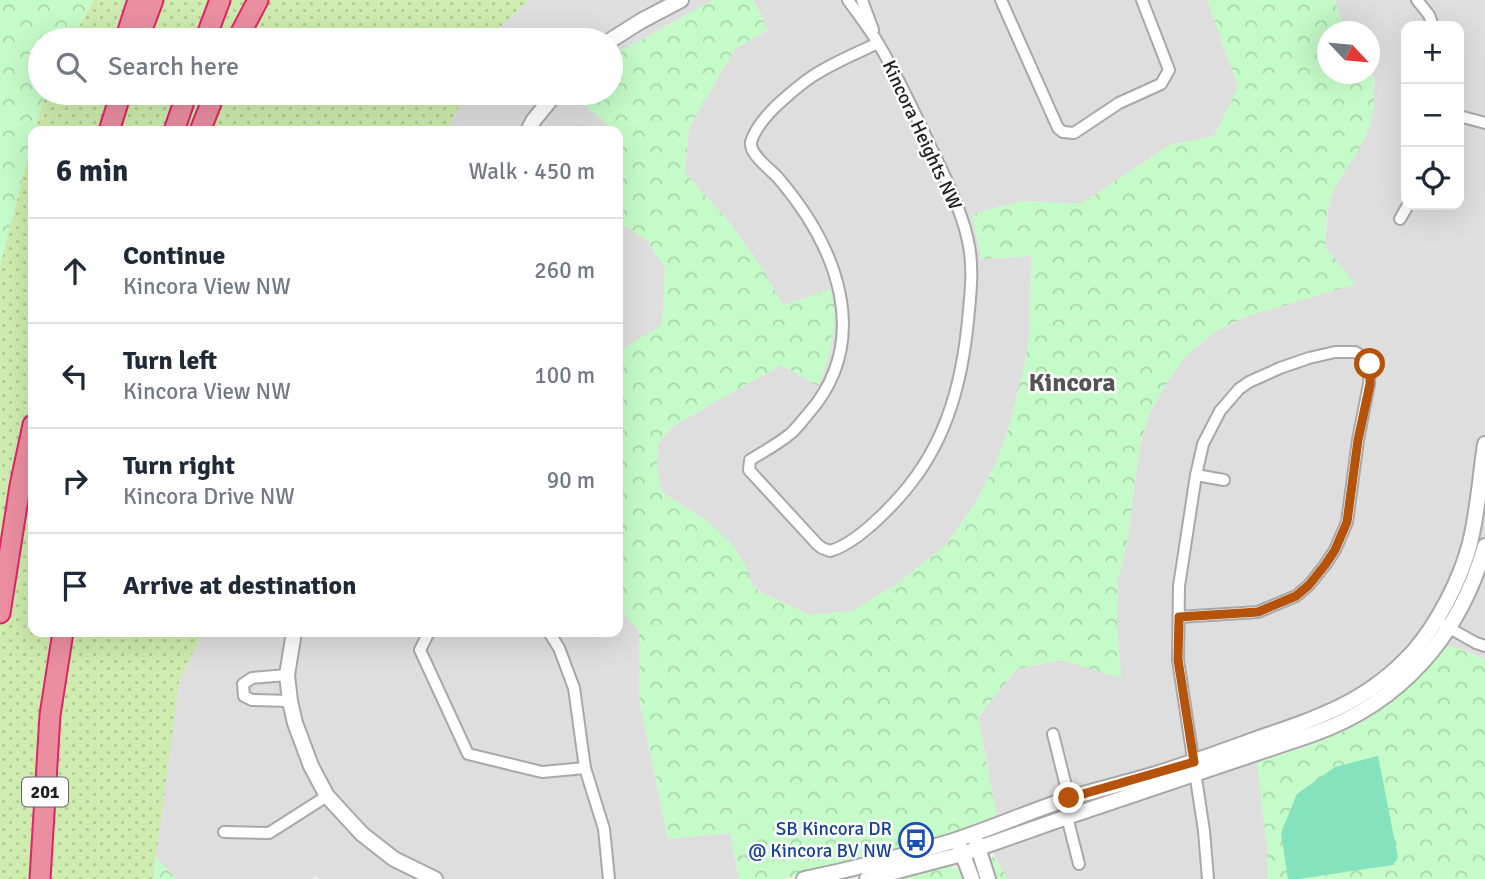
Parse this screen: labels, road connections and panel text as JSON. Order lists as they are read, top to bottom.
{
  "streets": {
    "highway": ["201"],
    "street": ["Kincora Heights NW"]
  },
  "districts": ["Kincora"],
  "places": {
    "bus stop": ["SB Kincora DR @ Kincora BV NW"]
  },
  "north": "bottom right",
  "page": {
    "map_buttons": ["+", "−"],
    "search": "Search here",
    "heading": ["6 min", "Walk · 450 m"],
    "list": [
      ["Continue", "Kincora View NW", "260 m"],
      ["Turn left", "Kincora View NW", "100 m"],
      ["Turn right", "Kincora Drive NW", "90 m"],
      "Arrive at destination"
    ]
  }
}
